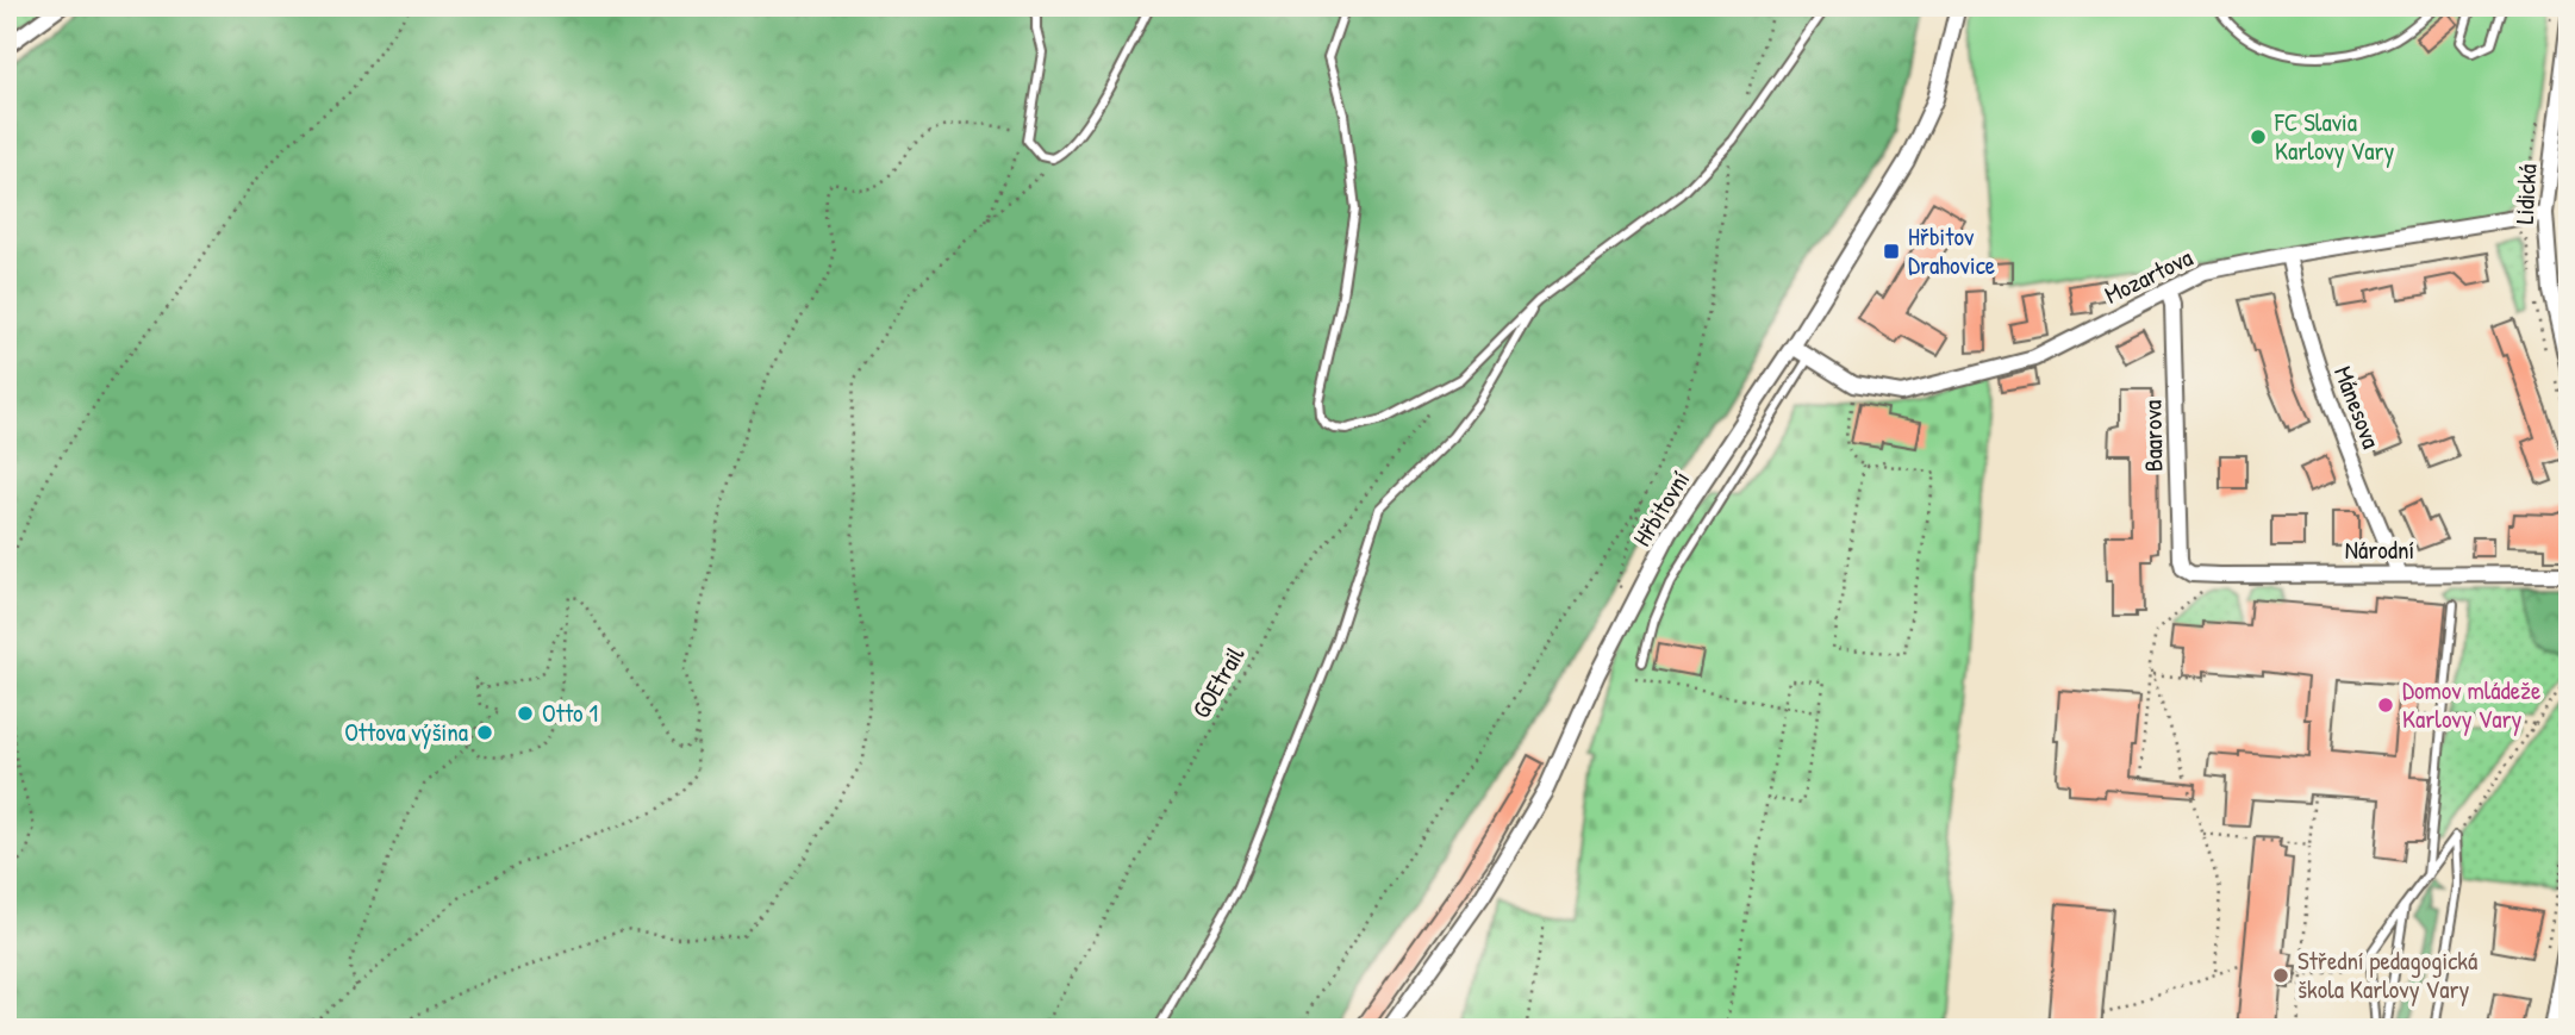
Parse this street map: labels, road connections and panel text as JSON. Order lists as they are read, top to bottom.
{
  "streets": {
    "street": [
      "Lidická",
      "Mozartova",
      "Mánesova",
      "Baarova",
      "Hřbitovní",
      "Národní"
    ],
    "path": ["GOEtrail"]
  },
  "crossings": [
    ["Lidická", "Mozartova"],
    ["Mozartova", "Mánesova"],
    ["Mozartova", "Baarova"],
    ["Mozartova", "Hřbitovní"],
    ["Mánesova", "Národní"],
    ["Baarova", "Národní"]
  ],
  "places": {
    "other": [
      "FC Slavia Karlovy Vary",
      "Domov mládeže Karlovy Vary",
      "Otto 1",
      "Ottova výšina",
      "Střední pedagogická škola Karlovy Vary"
    ],
    "transit": ["Hřbitov Drahovice"]
  }
}
